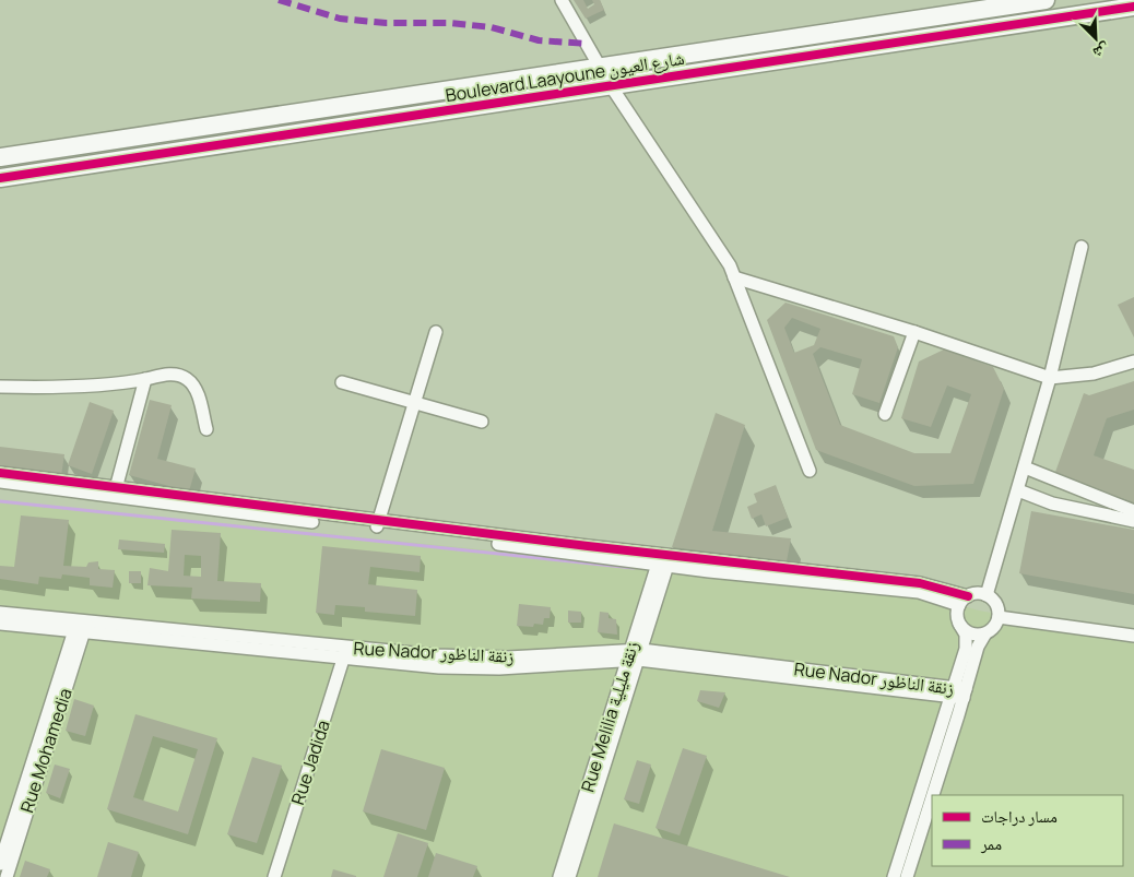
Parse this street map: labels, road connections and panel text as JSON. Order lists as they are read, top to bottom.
{
  "streets": {
    "street": [
      "Boulevard Laayoune شارع العيون",
      "Rue Nador زنقة الناظور",
      "Rue Melilia زنقة مليلية",
      "Rue Mohamedia",
      "Rue Jadida"
    ]
  },
  "crossings": [
    ["Rue Nador زنقة الناظور", "Rue Melilia زنقة مليلية"],
    ["Rue Nador زنقة الناظور", "Rue Mohamedia"],
    ["Rue Nador زنقة الناظور", "Rue Jadida"]
  ],
  "legend": ["مسار دراجات", "ممر"],
  "north": "bottom right"
}
